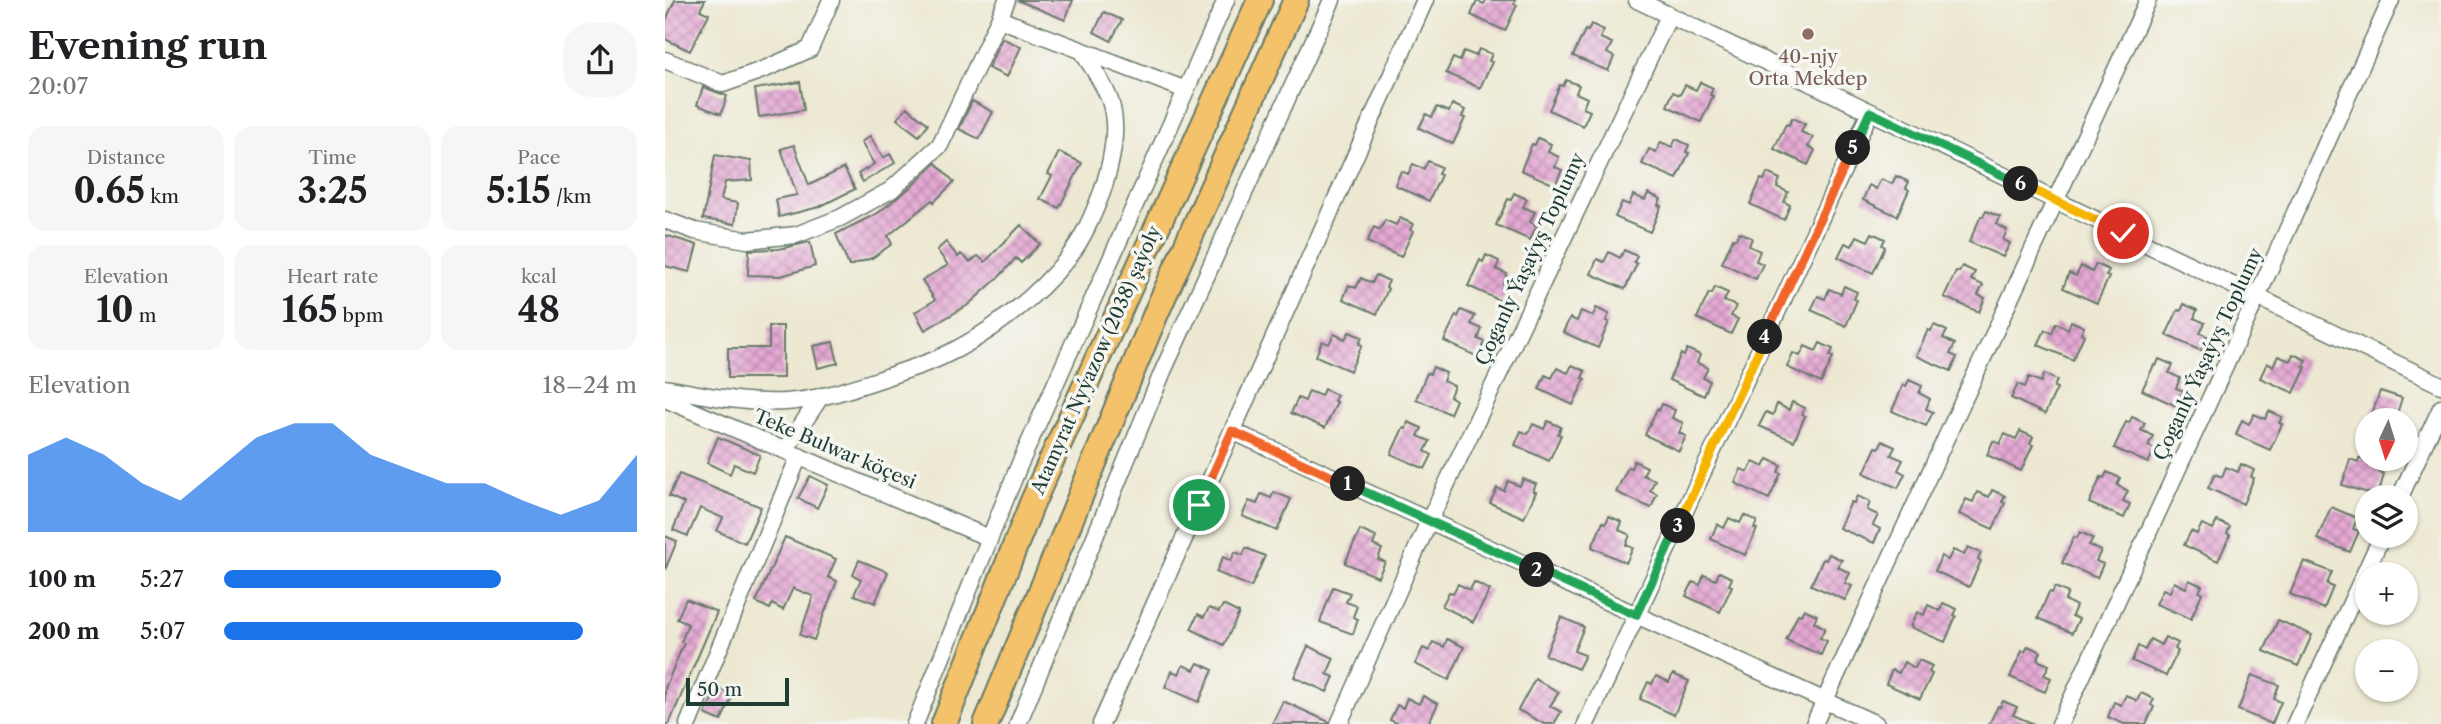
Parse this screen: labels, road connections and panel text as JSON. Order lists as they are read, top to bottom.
{
  "streets": {
    "main road": ["Atamyrat Nyýazow (2038) şaýoly"],
    "street": ["Çoganly Ýaşaýyş Toplumy", "Teke Bulwar köçesi"]
  },
  "places": ["40-njy Orta Mekdep"],
  "scale_bar": "50 m",
  "north": "bottom",
  "page": {
    "heading": ["Evening run", "20:07"],
    "stats": [
      ["Distance", "0.65 km"],
      ["Time", "3:25"],
      ["Pace", "5:15 /km"],
      ["Elevation", "10 m"],
      ["Heart rate", "165 bpm"],
      ["kcal", "48"]
    ],
    "pins": [
      "5",
      "6",
      "4",
      "1",
      "3",
      "2"
    ],
    "chart": ["Elevation", "18–24 m"],
    "map_buttons": ["+", "−"],
    "list": [
      {
        "name": "100 m",
        "note": "5:27"
      },
      {
        "name": "200 m",
        "note": "5:07"
      }
    ],
    "scale": "50 m"
  }
}
